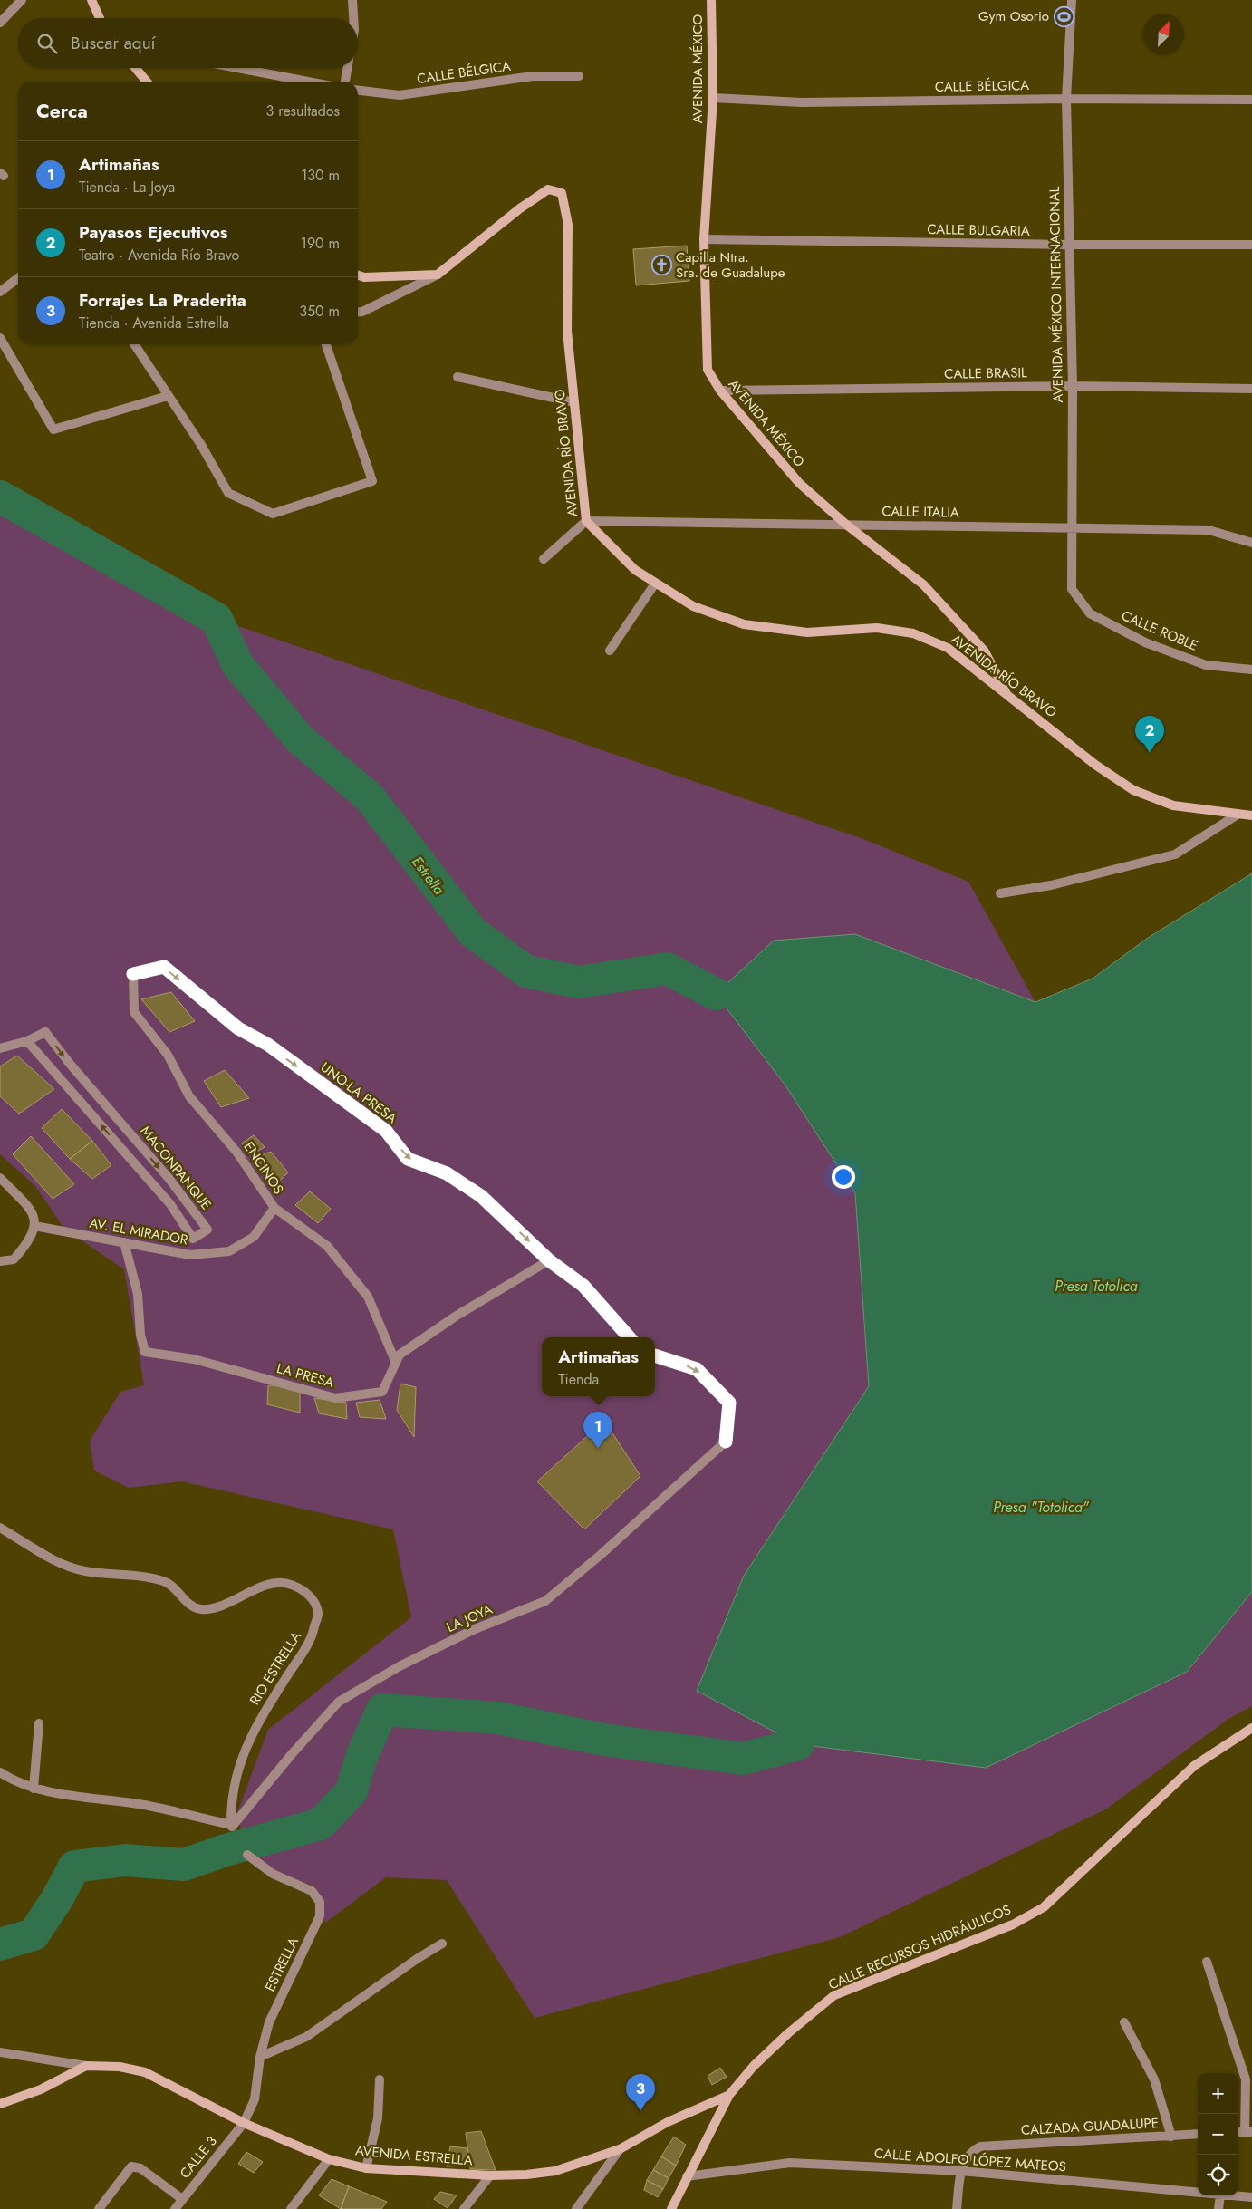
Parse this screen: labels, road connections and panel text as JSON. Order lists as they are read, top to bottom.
{
  "streets": {
    "highway": ["UNO-LA PRESA"],
    "street": [
      "AVENIDA MÉXICO",
      "CALLE BÉLGICA",
      "CALLE BULGARIA",
      "AVENIDA MÉXICO INTERNACIONAL",
      "CALLE BRASIL",
      "AVENIDA RÍO BRAVO",
      "CALLE ITALIA",
      "CALLE ROBLE",
      "MACONPANQUE",
      "ENCINOS",
      "AV. EL MIRADOR",
      "LA PRESA",
      "LA JOYA",
      "RIO ESTRELLA",
      "CALLE RECURSOS HIDRÁULICOS",
      "ESTRELLA",
      "CALZADA GUADALUPE",
      "AVENIDA ESTRELLA",
      "CALLE 3",
      "CALLE ADOLFO LÓPEZ MATEOS"
    ]
  },
  "crossings": [
    ["AVENIDA MÉXICO", "CALLE BÉLGICA"],
    ["AVENIDA MÉXICO", "CALLE BULGARIA"],
    ["AVENIDA MÉXICO", "CALLE BRASIL"],
    ["AVENIDA MÉXICO", "AVENIDA RÍO BRAVO"],
    ["AVENIDA MÉXICO", "CALLE ITALIA"],
    ["CALLE BÉLGICA", "AVENIDA MÉXICO INTERNACIONAL"],
    ["CALLE BULGARIA", "AVENIDA MÉXICO INTERNACIONAL"],
    ["AVENIDA MÉXICO INTERNACIONAL", "CALLE BRASIL"],
    ["AVENIDA MÉXICO INTERNACIONAL", "CALLE ITALIA"],
    ["AVENIDA MÉXICO INTERNACIONAL", "CALLE ROBLE"],
    ["AVENIDA RÍO BRAVO", "CALLE ITALIA"],
    ["UNO-LA PRESA", "ENCINOS"],
    ["UNO-LA PRESA", "LA PRESA"],
    ["ENCINOS", "AV. EL MIRADOR"],
    ["ENCINOS", "LA PRESA"],
    ["AV. EL MIRADOR", "LA PRESA"],
    ["LA JOYA", "RIO ESTRELLA"],
    ["CALLE RECURSOS HIDRÁULICOS", "AVENIDA ESTRELLA"],
    ["ESTRELLA", "AVENIDA ESTRELLA"],
    ["ESTRELLA", "CALLE 3"],
    ["CALZADA GUADALUPE", "CALLE ADOLFO LÓPEZ MATEOS"],
    ["AVENIDA ESTRELLA", "CALLE 3"]
  ],
  "one_way": ["UNO-LA PRESA"],
  "water": ["Estrella", "Presa Totolica", "Presa \"Totolica\""],
  "places": {
    "sports": ["Gym Osorio"],
    "church": ["Capilla Ntra. Sra. de Guadalupe"]
  },
  "north": "top right",
  "page": {
    "search": "Buscar aquí",
    "heading": ["Cerca", "3 resultados"],
    "list": [
      {
        "mark": "1",
        "name": "Artimañas",
        "note": "Tienda · La Joya",
        "value": "130 m"
      },
      {
        "mark": "2",
        "name": "Payasos Ejecutivos",
        "note": "Teatro · Avenida Río Bravo",
        "value": "190 m"
      },
      {
        "mark": "3",
        "name": "Forrajes La Praderita",
        "note": "Tienda · Avenida Estrella",
        "value": "350 m"
      }
    ],
    "pins": ["2", "1", "3"],
    "popup": ["Artimañas", "Tienda"],
    "map_buttons": ["+", "−"]
  }
}
